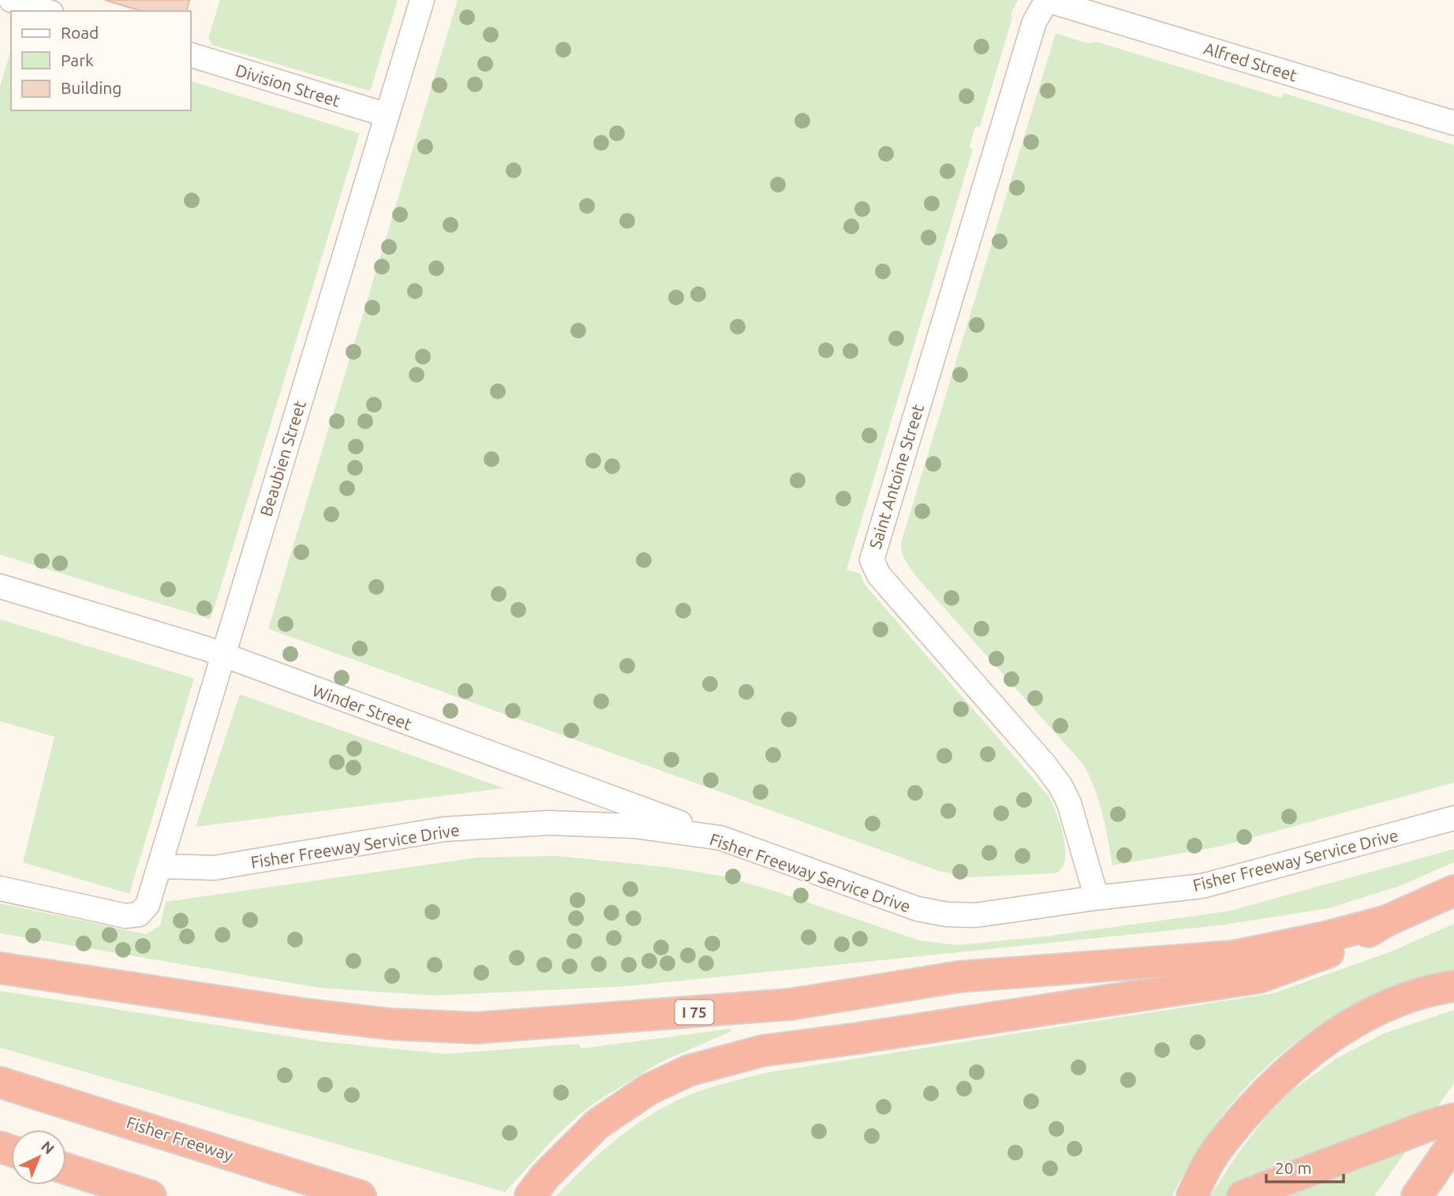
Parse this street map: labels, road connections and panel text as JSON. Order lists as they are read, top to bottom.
{
  "streets": {
    "highway": ["I 75", "Fisher Freeway"],
    "street": [
      "Alfred Street",
      "Division Street",
      "Beaubien Street",
      "Saint Antoine Street",
      "Winder Street",
      "Fisher Freeway Service Drive"
    ]
  },
  "crossings": [
    ["Alfred Street", "Saint Antoine Street"],
    ["Division Street", "Beaubien Street"],
    ["Beaubien Street", "Winder Street"],
    ["Beaubien Street", "Fisher Freeway Service Drive"],
    ["Saint Antoine Street", "Fisher Freeway Service Drive"],
    ["Winder Street", "Fisher Freeway Service Drive"]
  ],
  "legend": ["Road", "Park", "Building"],
  "scale_bar": "20 m",
  "north": "top right"
}
